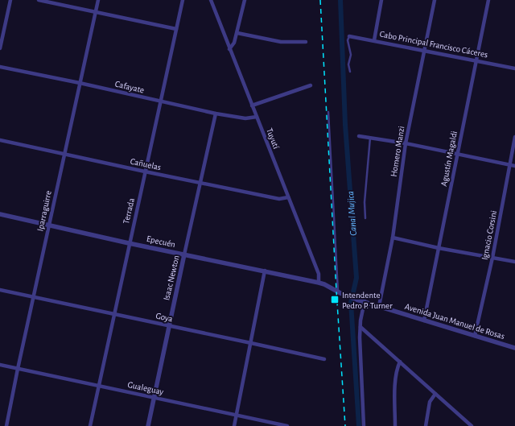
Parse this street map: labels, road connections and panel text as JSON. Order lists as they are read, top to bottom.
{
  "streets": {
    "street": [
      "Cabo Principal Francisco Cáceres",
      "Cafayate",
      "Tuyutí",
      "Homero Manzi",
      "Agustín Magaldi",
      "Cañuelas",
      "Iparraguirre",
      "Terrada",
      "Ignacio Corsini",
      "Epecuén",
      "Isaac Newton",
      "Goya",
      "Avenida Juan Manuel de Rosas",
      "Gualeguay"
    ]
  },
  "crossings": [
    ["Cabo Principal Francisco Cáceres", "Homero Manzi"],
    ["Cabo Principal Francisco Cáceres", "Agustín Magaldi"],
    ["Cafayate", "Tuyutí"],
    ["Cafayate", "Iparraguirre"],
    ["Cafayate", "Terrada"],
    ["Cafayate", "Isaac Newton"],
    ["Tuyutí", "Cañuelas"],
    ["Tuyutí", "Epecuén"],
    ["Tuyutí", "Avenida Juan Manuel de Rosas"],
    ["Homero Manzi", "Avenida Juan Manuel de Rosas"],
    ["Agustín Magaldi", "Avenida Juan Manuel de Rosas"],
    ["Cañuelas", "Iparraguirre"],
    ["Cañuelas", "Terrada"],
    ["Cañuelas", "Isaac Newton"],
    ["Iparraguirre", "Epecuén"],
    ["Iparraguirre", "Goya"],
    ["Iparraguirre", "Gualeguay"],
    ["Terrada", "Epecuén"],
    ["Terrada", "Goya"],
    ["Terrada", "Gualeguay"],
    ["Ignacio Corsini", "Avenida Juan Manuel de Rosas"],
    ["Epecuén", "Isaac Newton"],
    ["Epecuén", "Avenida Juan Manuel de Rosas"],
    ["Isaac Newton", "Goya"],
    ["Isaac Newton", "Gualeguay"]
  ],
  "water": ["Canal Mujica"],
  "places": {
    "transit": ["Intendente Pedro P. Turner"]
  }
}
